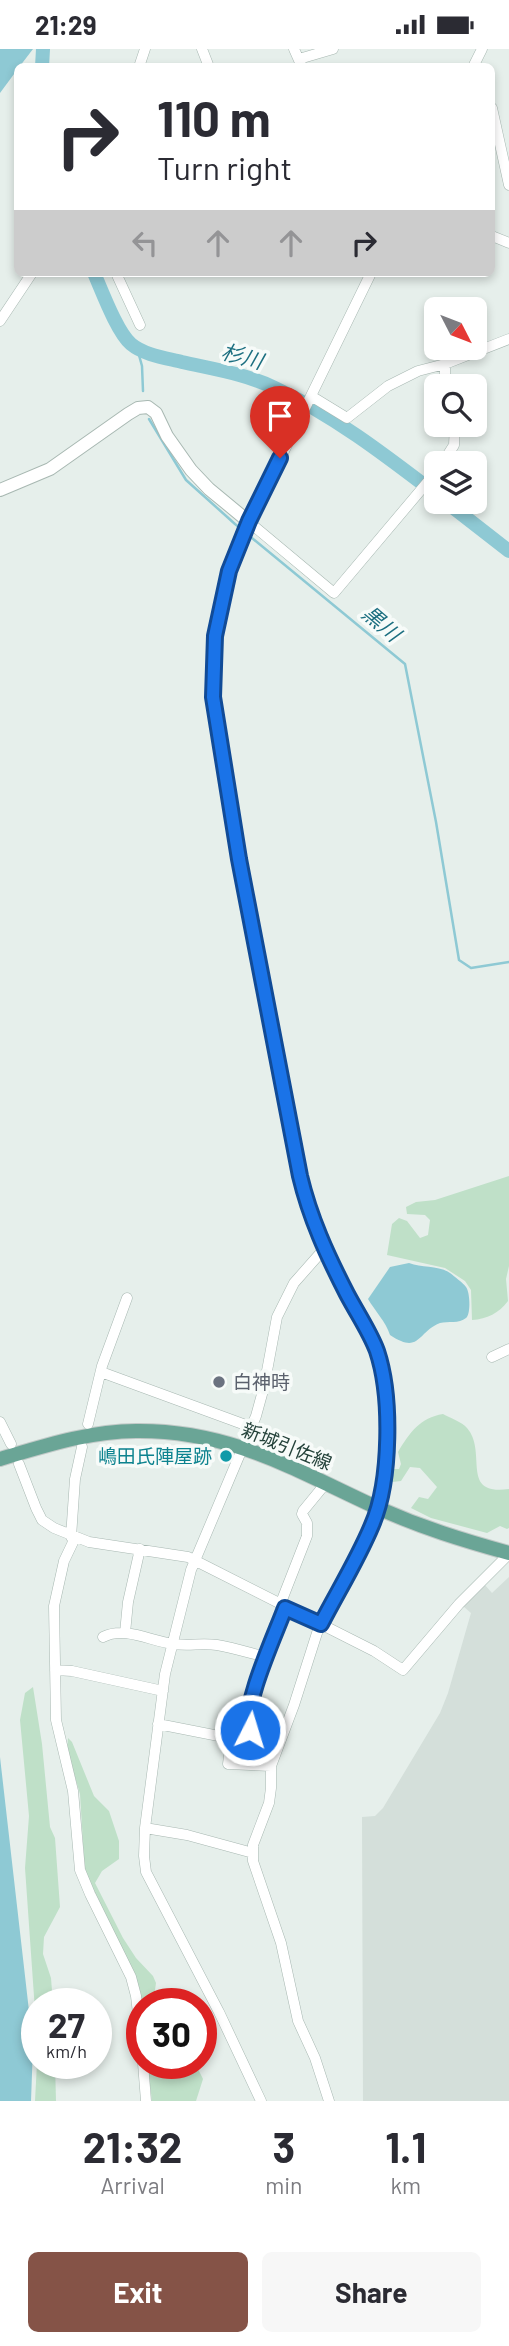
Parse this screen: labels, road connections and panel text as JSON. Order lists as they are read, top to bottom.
{
  "streets": {
    "main road": ["新城引佐線"]
  },
  "water": ["杉川", "黒川"],
  "places": ["白神時", "嶋田氏陣屋跡"],
  "north": "bottom right",
  "page": {
    "status": "21:29",
    "turn": ["110 m", "Turn right"],
    "speed": "27 km/h",
    "limit": "30",
    "eta": [
      "21:32",
      "Arrival",
      "3",
      "min",
      "1.1",
      "km"
    ],
    "buttons": ["Exit", "Share"]
  }
}
